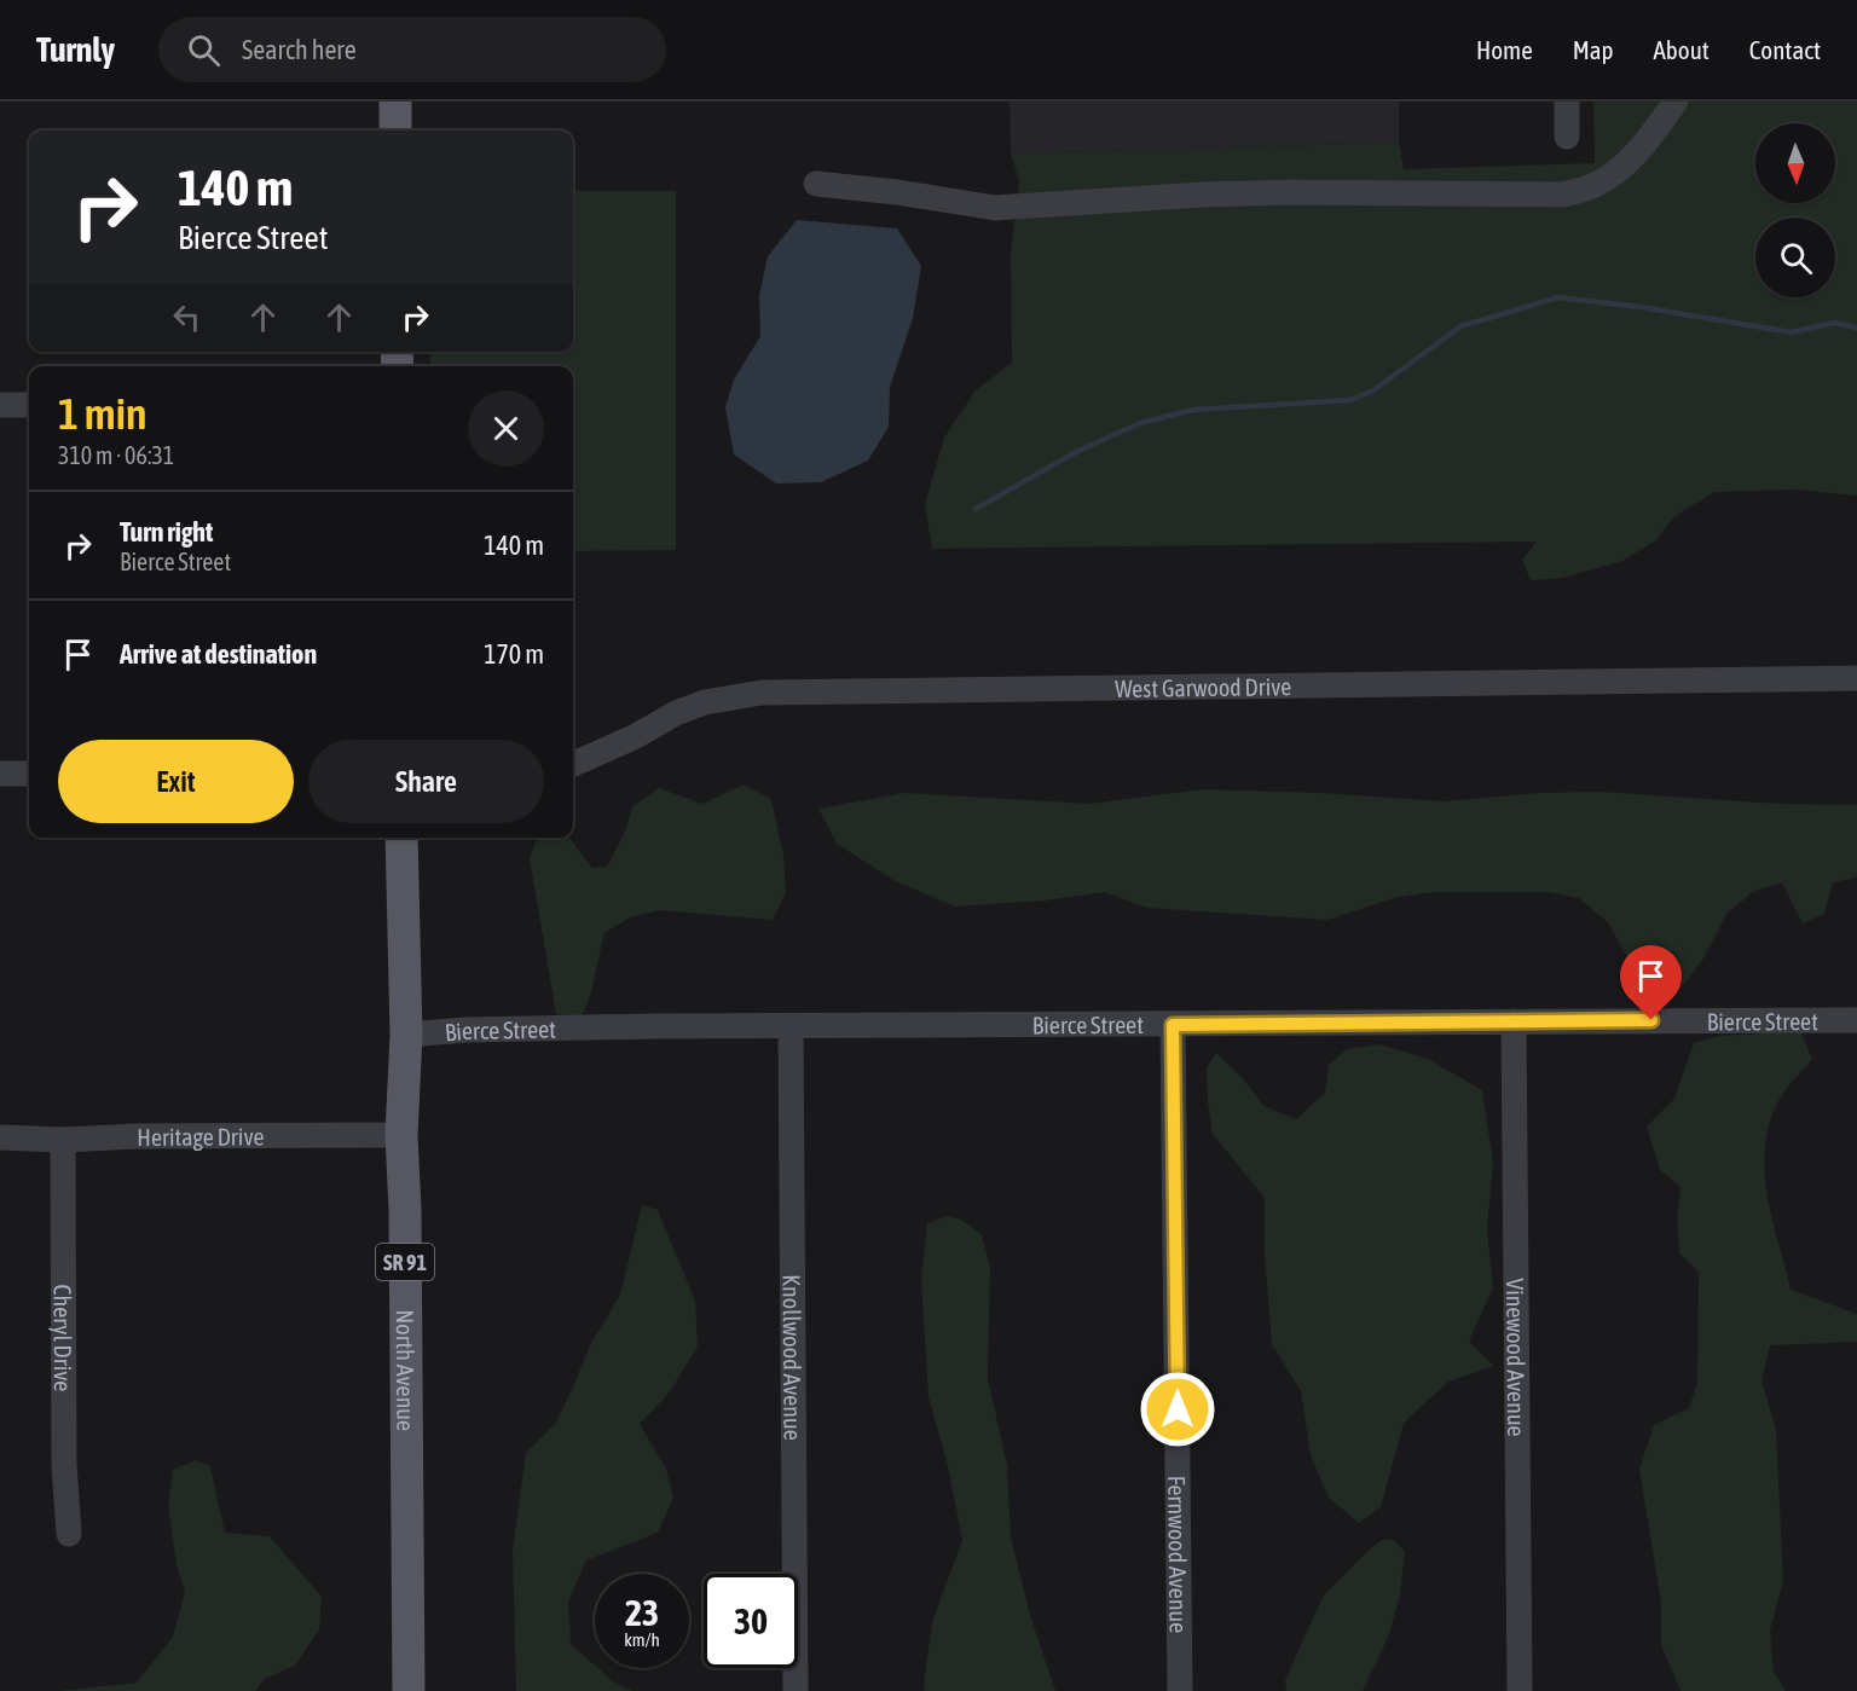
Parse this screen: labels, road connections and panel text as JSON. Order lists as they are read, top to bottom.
{
  "streets": {
    "main road": ["SR 91", "North Avenue"],
    "street": [
      "West Garwood Drive",
      "Bierce Street",
      "Heritage Drive",
      "Cheryl Drive",
      "Vinewood Avenue",
      "Knollwood Avenue",
      "Fernwood Avenue"
    ]
  },
  "crossings": [
    ["Bierce Street", "Vinewood Avenue"],
    ["Bierce Street", "Knollwood Avenue"],
    ["Bierce Street", "North Avenue"],
    ["Bierce Street", "Fernwood Avenue"],
    ["Heritage Drive", "Cheryl Drive"],
    ["Heritage Drive", "North Avenue"]
  ],
  "north": "bottom",
  "page": {
    "header": "Turnly",
    "search": "Search here",
    "nav": [
      "Home",
      "Map",
      "About",
      "Contact"
    ],
    "turn": ["140 m", "Bierce Street"],
    "heading": ["1 min", "310 m · 06:31"],
    "list": [
      {
        "name": "Turn right",
        "note": "Bierce Street",
        "value": "140 m"
      },
      {
        "name": "Arrive at destination",
        "value": "170 m"
      }
    ],
    "buttons": ["Exit", "Share"],
    "speed": "23 km/h",
    "limit": "30"
  }
}
